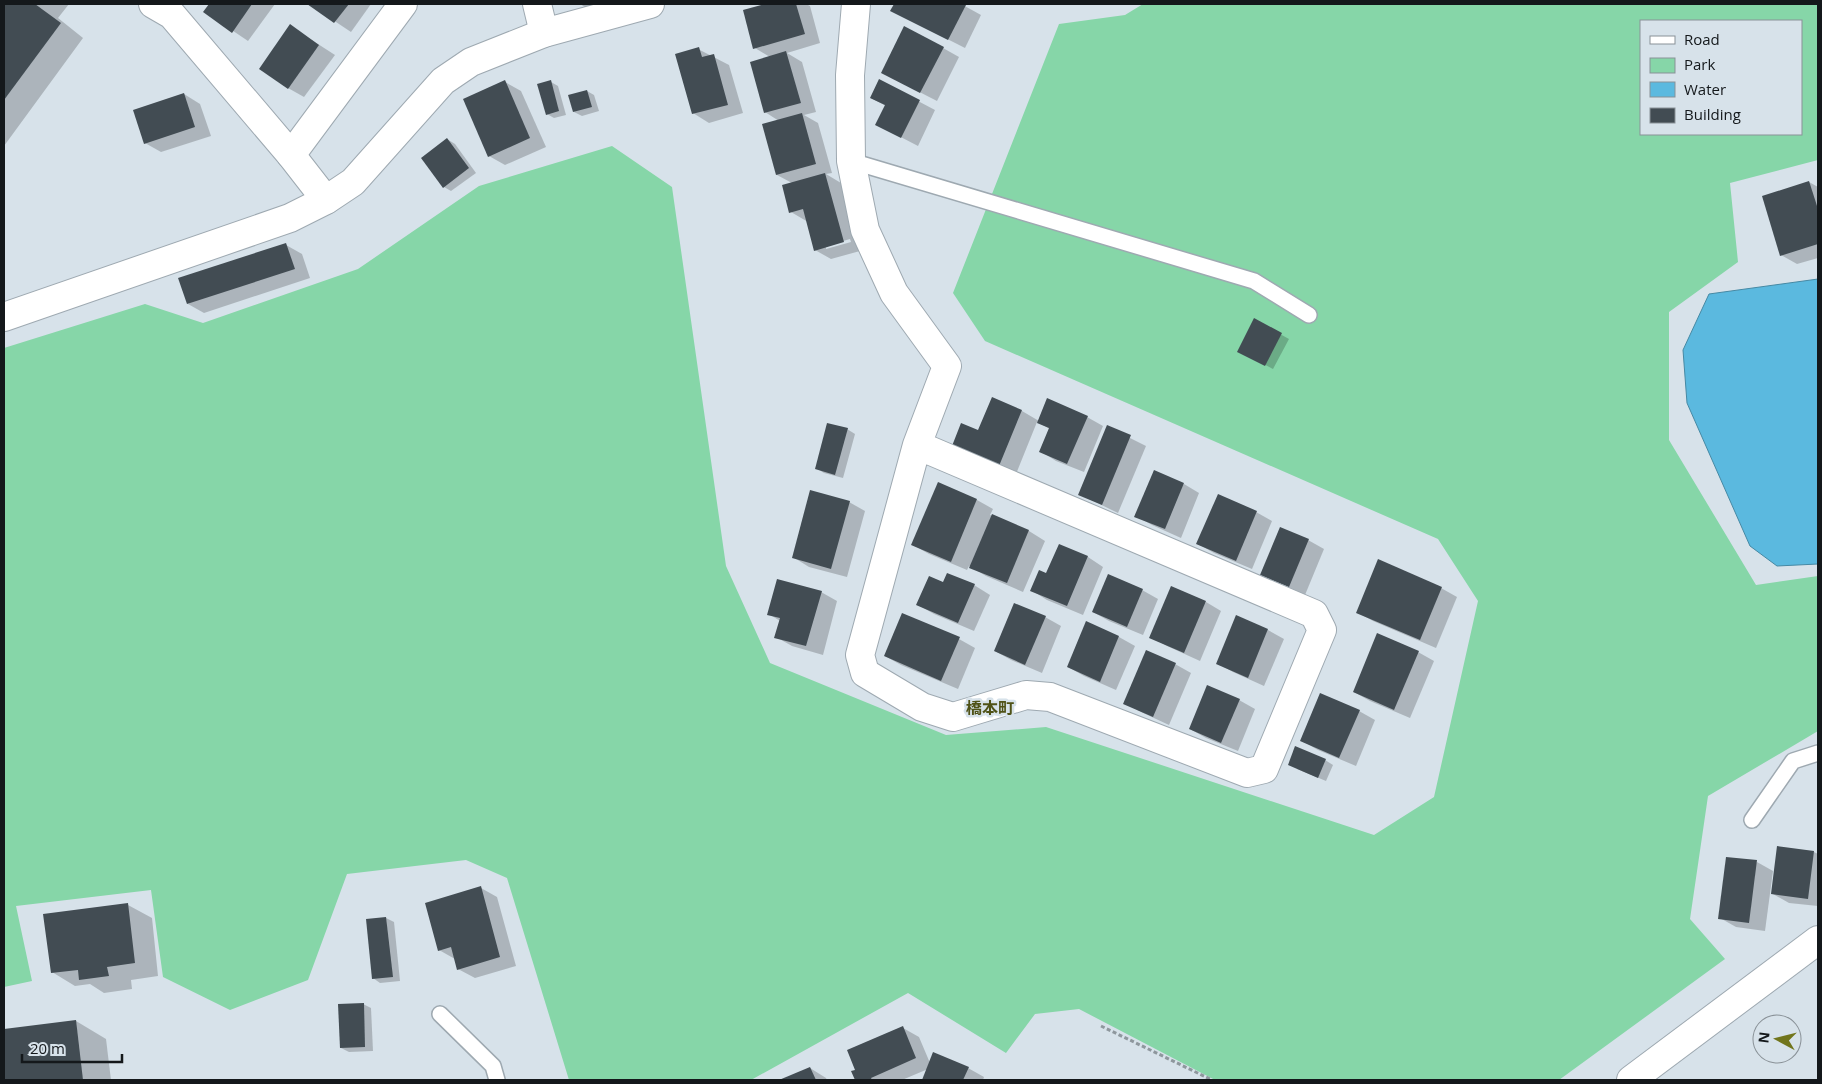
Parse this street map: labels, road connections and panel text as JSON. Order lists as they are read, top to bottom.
{
  "districts": ["橋本町"],
  "legend": [
    "Road",
    "Park",
    "Water",
    "Building"
  ],
  "scale_bar": "20 m",
  "north": "left"
}
